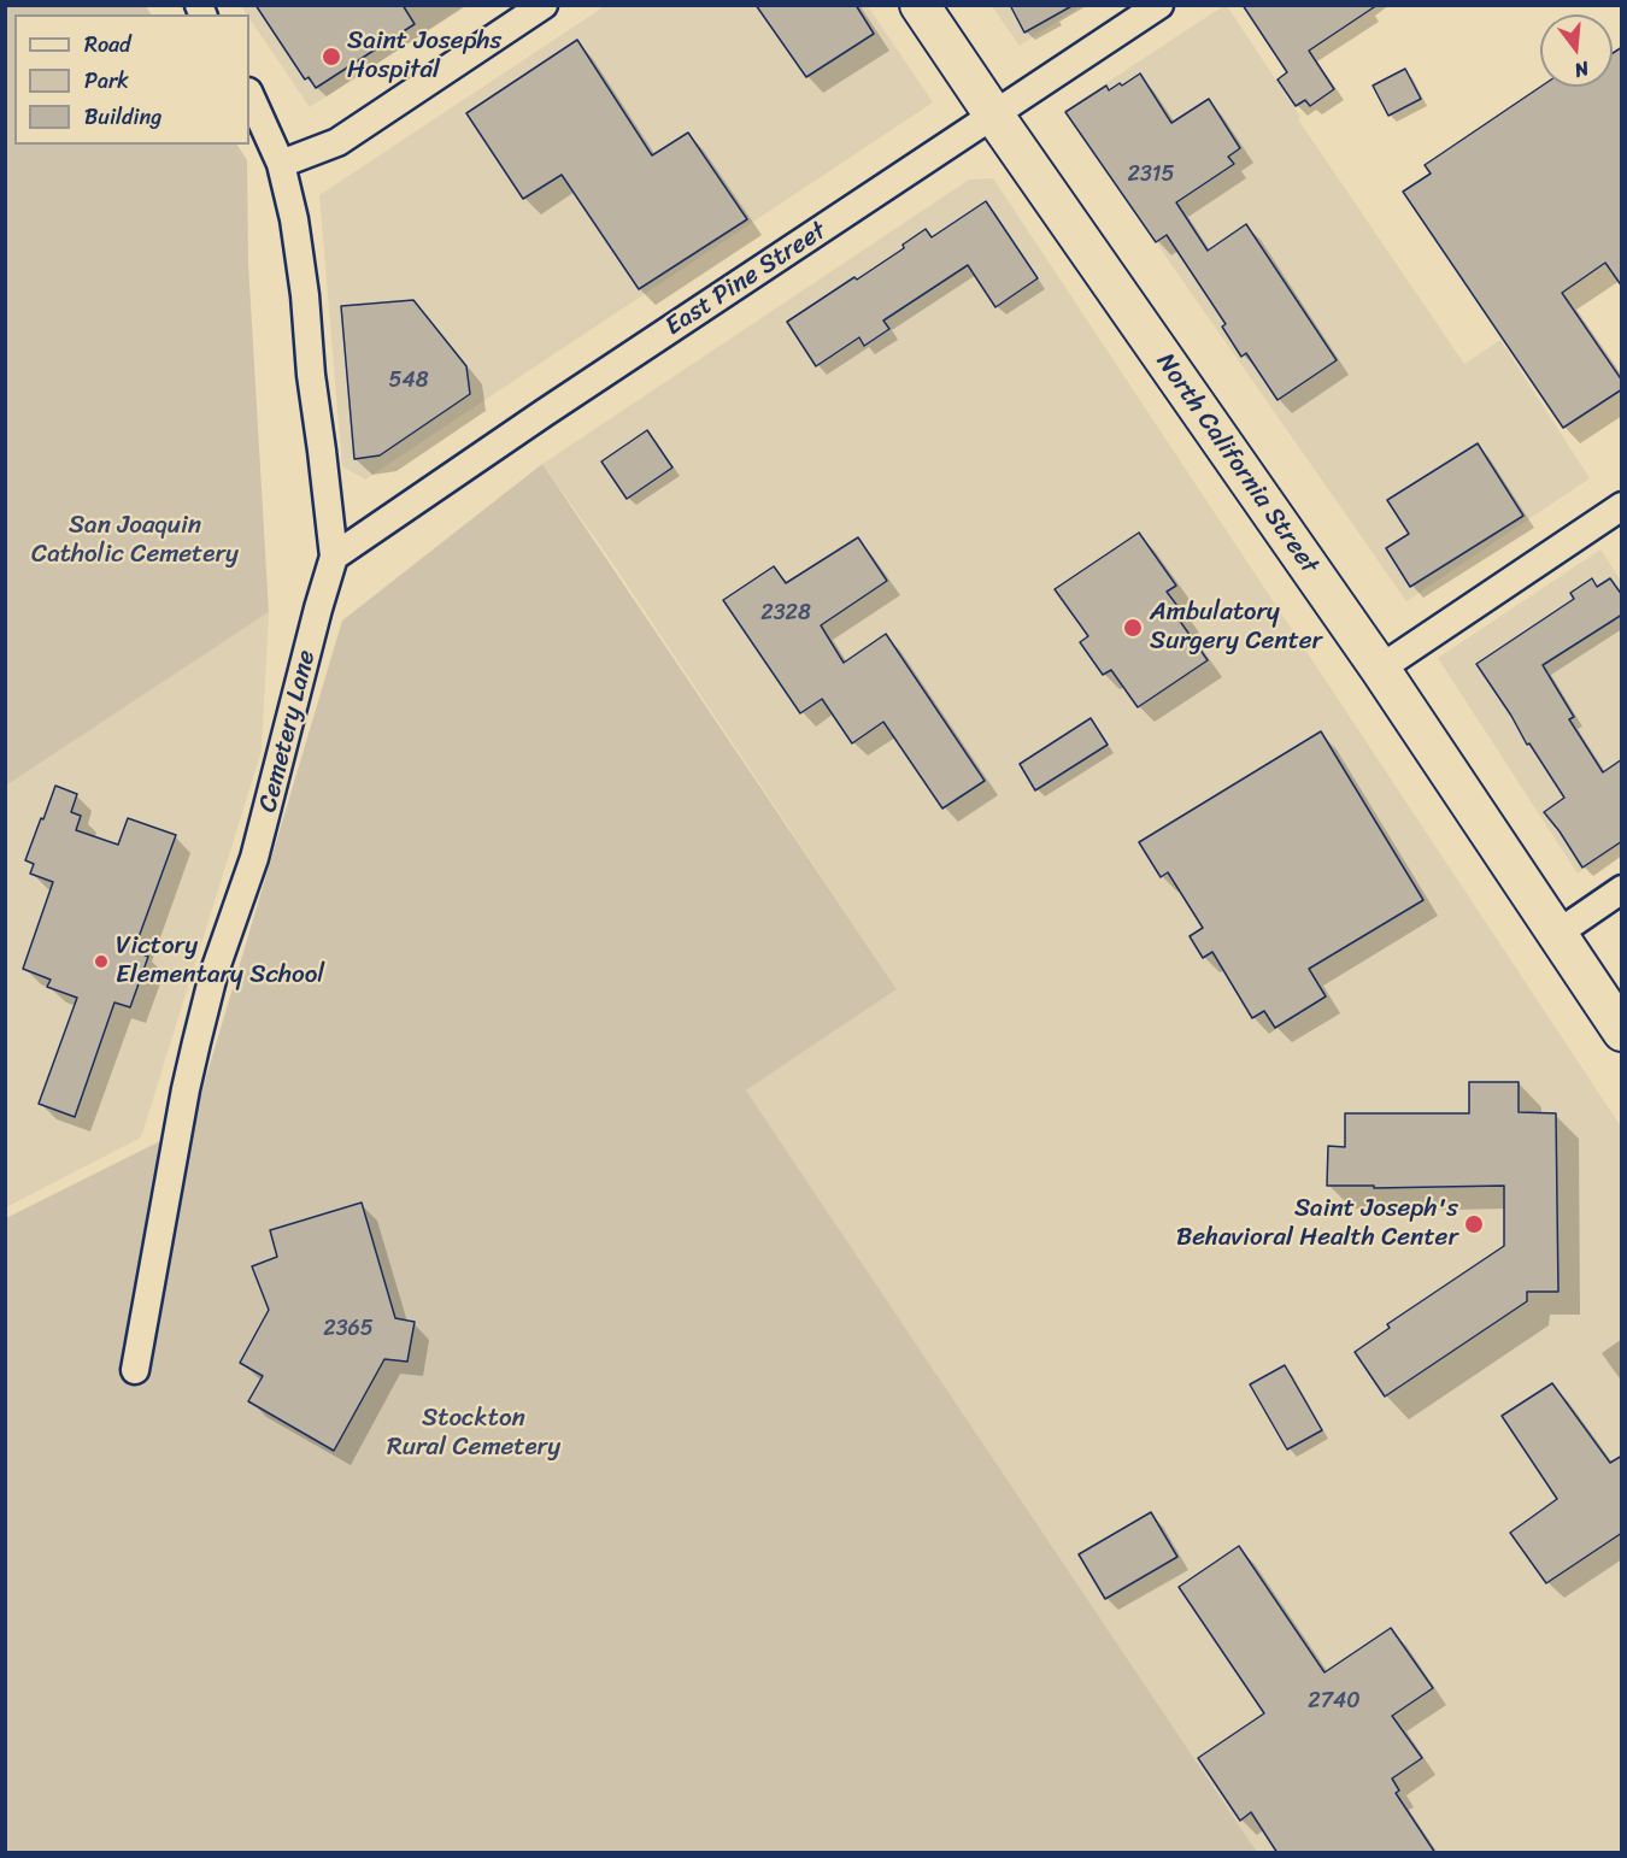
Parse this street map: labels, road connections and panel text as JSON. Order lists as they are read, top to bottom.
{
  "streets": {
    "street": ["East Pine Street", "North California Street", "Cemetery Lane"]
  },
  "crossings": [
    ["East Pine Street", "North California Street"],
    ["East Pine Street", "Cemetery Lane"]
  ],
  "parks": ["San Joaquin Catholic Cemetery", "Stockton Rural Cemetery"],
  "places": [
    "Saint Josephs Hospital",
    "Ambulatory Surgery Center",
    "Victory Elementary School",
    "Saint Joseph's Behavioral Health Center"
  ],
  "house_numbers": [
    "2315",
    "548",
    "2328",
    "2365",
    "2740"
  ],
  "legend": ["Road", "Park", "Building"],
  "north": "bottom"
}
